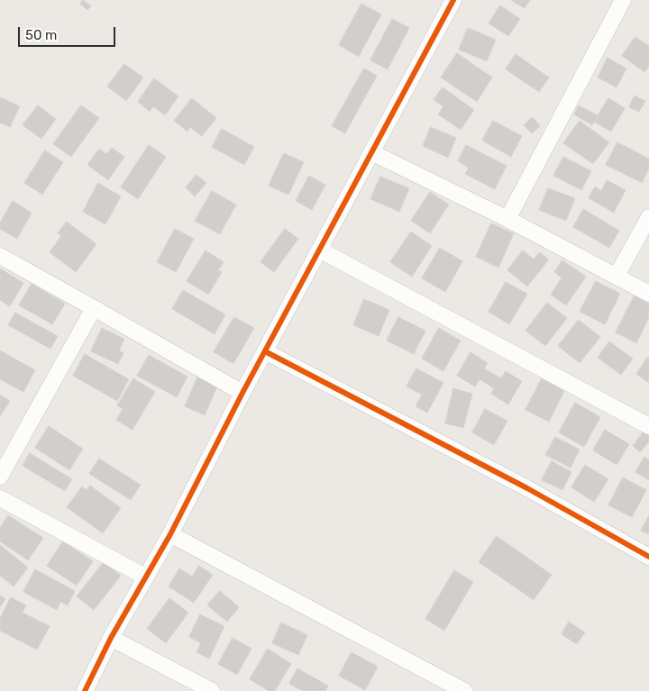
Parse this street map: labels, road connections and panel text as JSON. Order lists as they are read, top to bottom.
{
  "scale_bar": "50 m"
}
